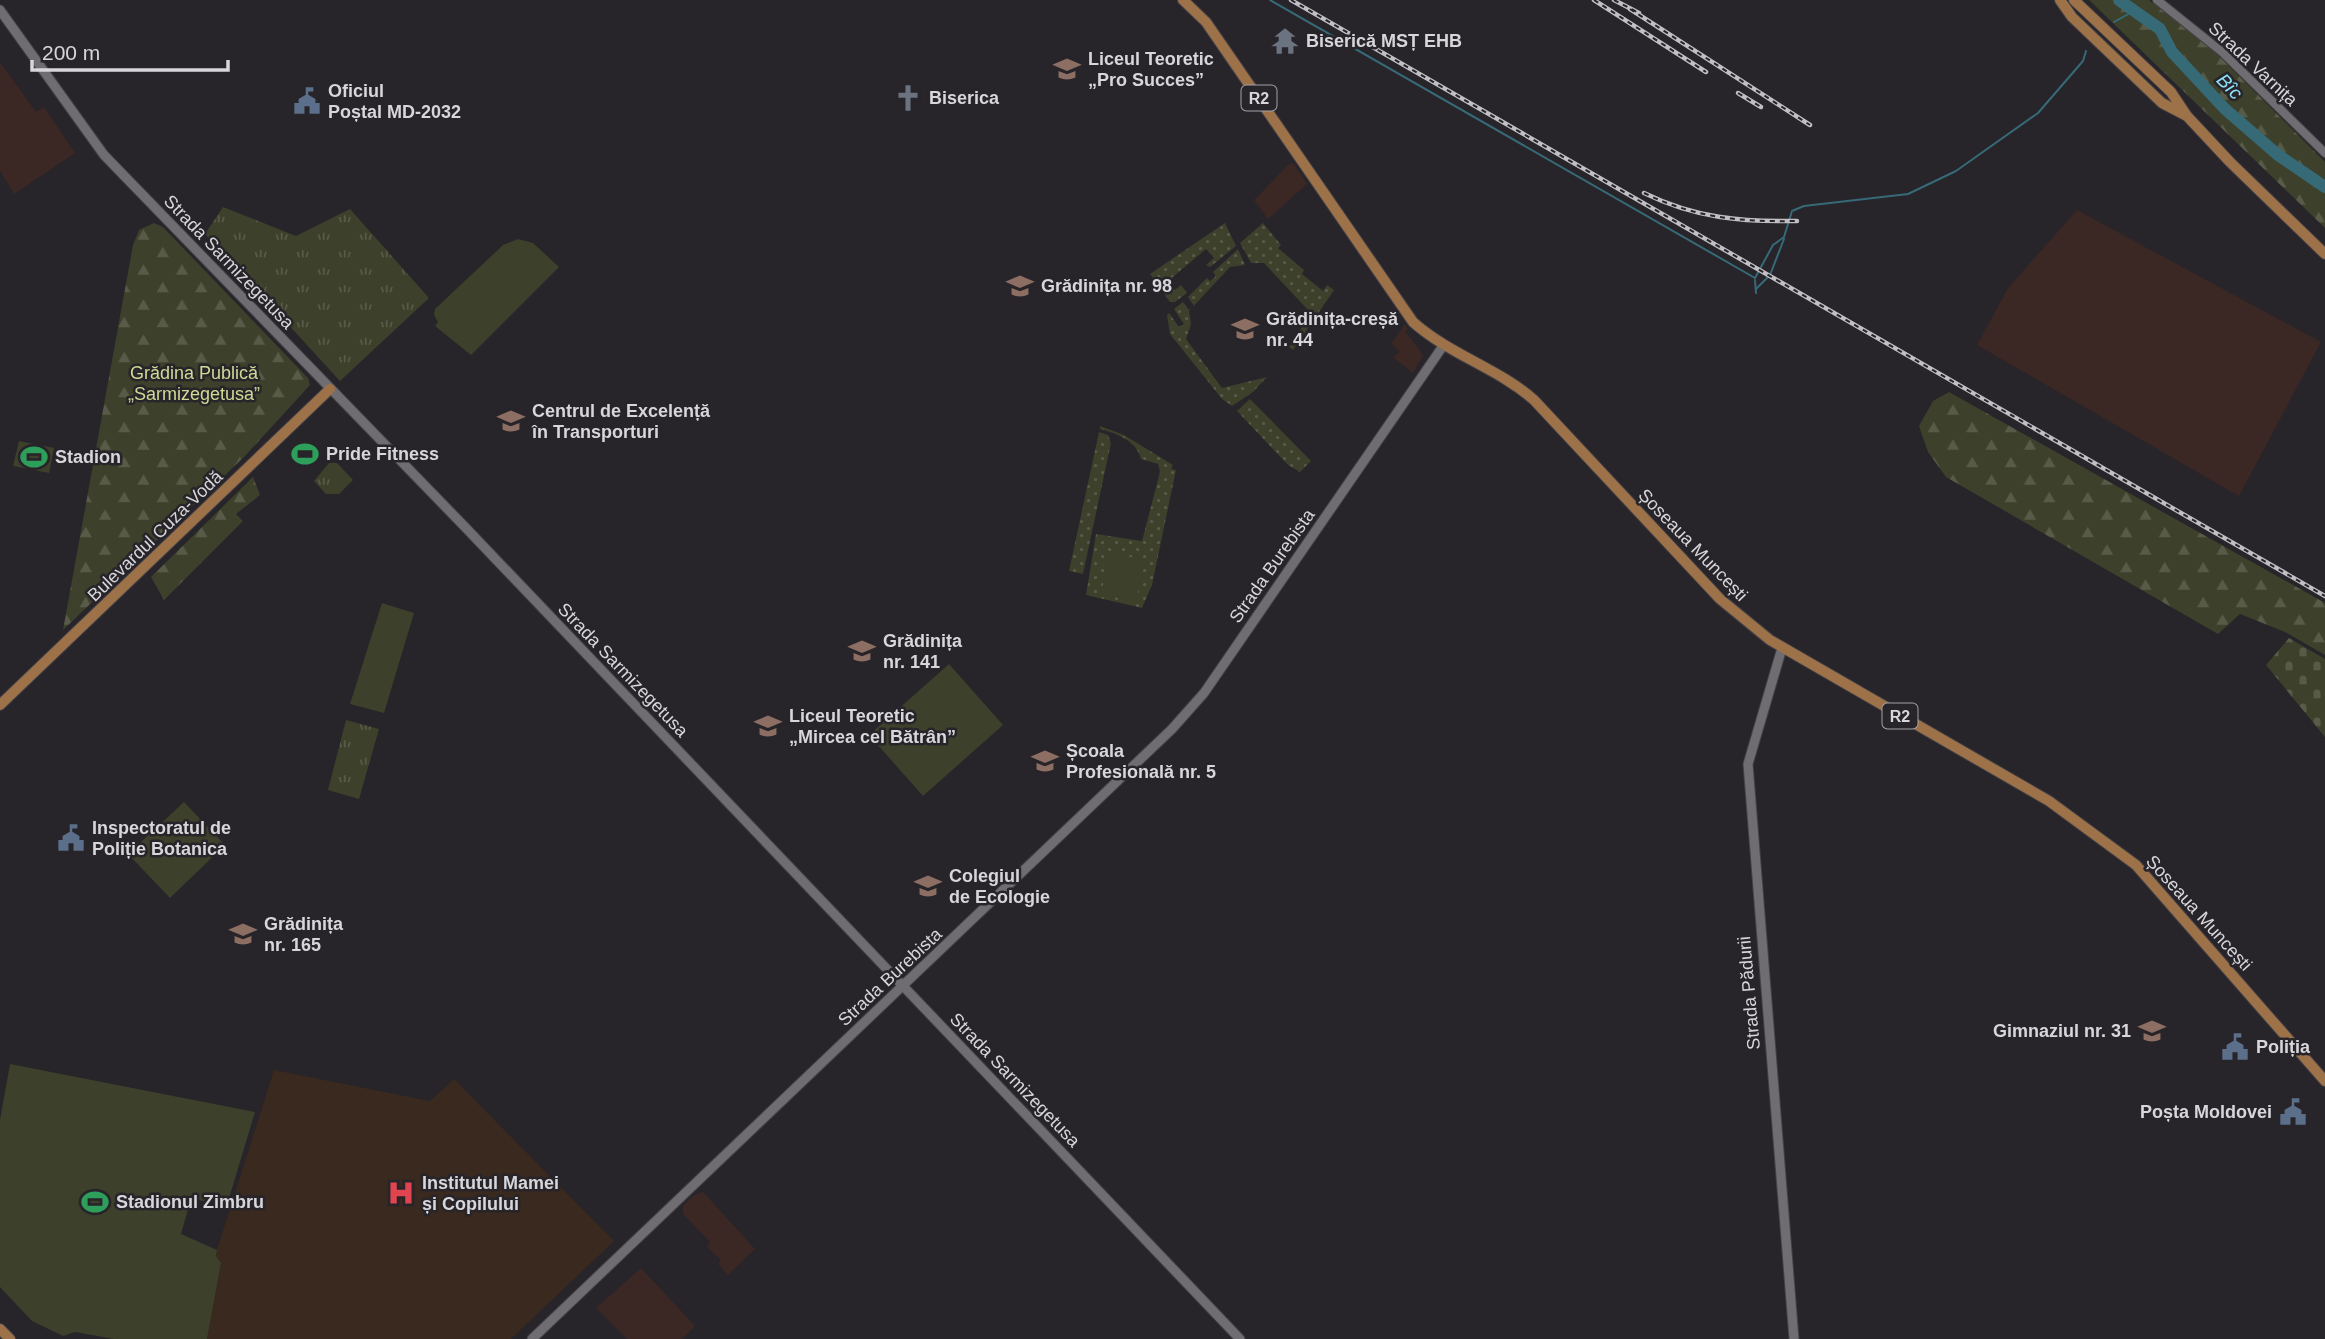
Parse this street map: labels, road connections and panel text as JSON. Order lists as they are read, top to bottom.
{
  "streets": {
    "main road": [
      "R2",
      "Strada Sarmizegetusa",
      "Bulevardul Cuza-Vodă",
      "Șoseaua Muncești",
      "Strada Burebista",
      "Strada Pădurii"
    ],
    "street": ["Strada Varnița"]
  },
  "crossings": [
    ["Strada Sarmizegetusa", "Bulevardul Cuza-Vodă"],
    ["Strada Sarmizegetusa", "Strada Burebista"],
    ["Șoseaua Muncești", "Strada Burebista"],
    ["Șoseaua Muncești", "Strada Pădurii"]
  ],
  "water": ["Bîc"],
  "parks": ["Grădina Publică „Sarmizegetusa”"],
  "places": {
    "temple": ["Biserică MSȚ EHB"],
    "school or university": [
      "Liceul Teoretic „Pro Succes”",
      "Grădinița nr. 98",
      "Grădinița-creșă nr. 44",
      "Centrul de Excelență în Transporturi",
      "Grădinița nr. 141",
      "Liceul Teoretic „Mircea cel Bătrân”",
      "Școala Profesională nr. 5",
      "Colegiul de Ecologie",
      "Grădinița nr. 165",
      "Gimnaziul nr. 31"
    ],
    "church": ["Biserica"],
    "public building": [
      "Oficiul Poștal MD-2032",
      "Inspectoratul de Poliție Botanica",
      "Poliția",
      "Poșta Moldovei"
    ],
    "sports": ["Pride Fitness", "Stadion", "Stadionul Zimbru"],
    "hospital": ["Institutul Mamei și Copilului"]
  },
  "scale_bar": "200 m"
}
